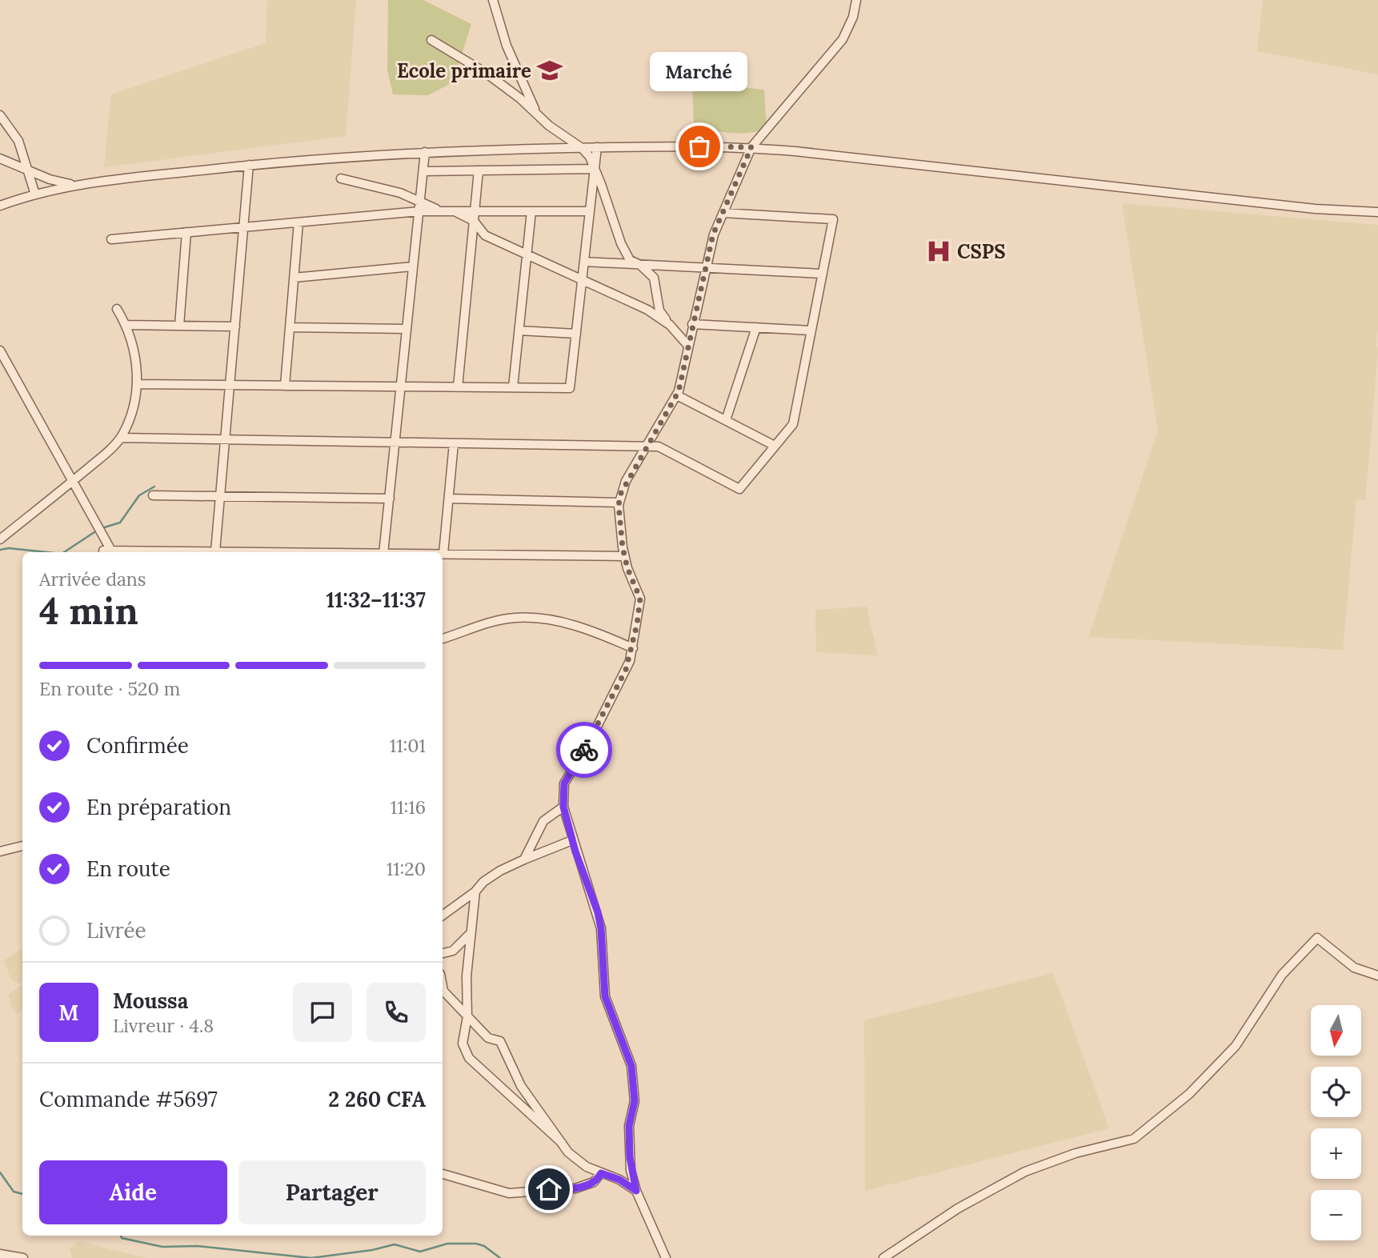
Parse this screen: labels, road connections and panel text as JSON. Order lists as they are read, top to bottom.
{
  "places": {
    "school or university": ["Ecole primaire"],
    "other": ["Marché"],
    "hospital": ["CSPS"]
  },
  "north": "bottom",
  "page": {
    "bubble": "Marché",
    "heading": ["4 min", "Arrivée dans", "11:32–11:37"],
    "panel": [
      "Moussa",
      "Livreur · 4.8",
      "Commande #5697",
      "2 260 CFA"
    ],
    "bar": "En route · 520 m",
    "list": [
      ["Confirmée", "11:01"],
      ["En préparation", "11:16"],
      ["En route", "11:20"],
      "Livrée"
    ],
    "round": "M",
    "map_buttons": ["+", "−"],
    "buttons": ["Aide", "Partager"]
  }
}
